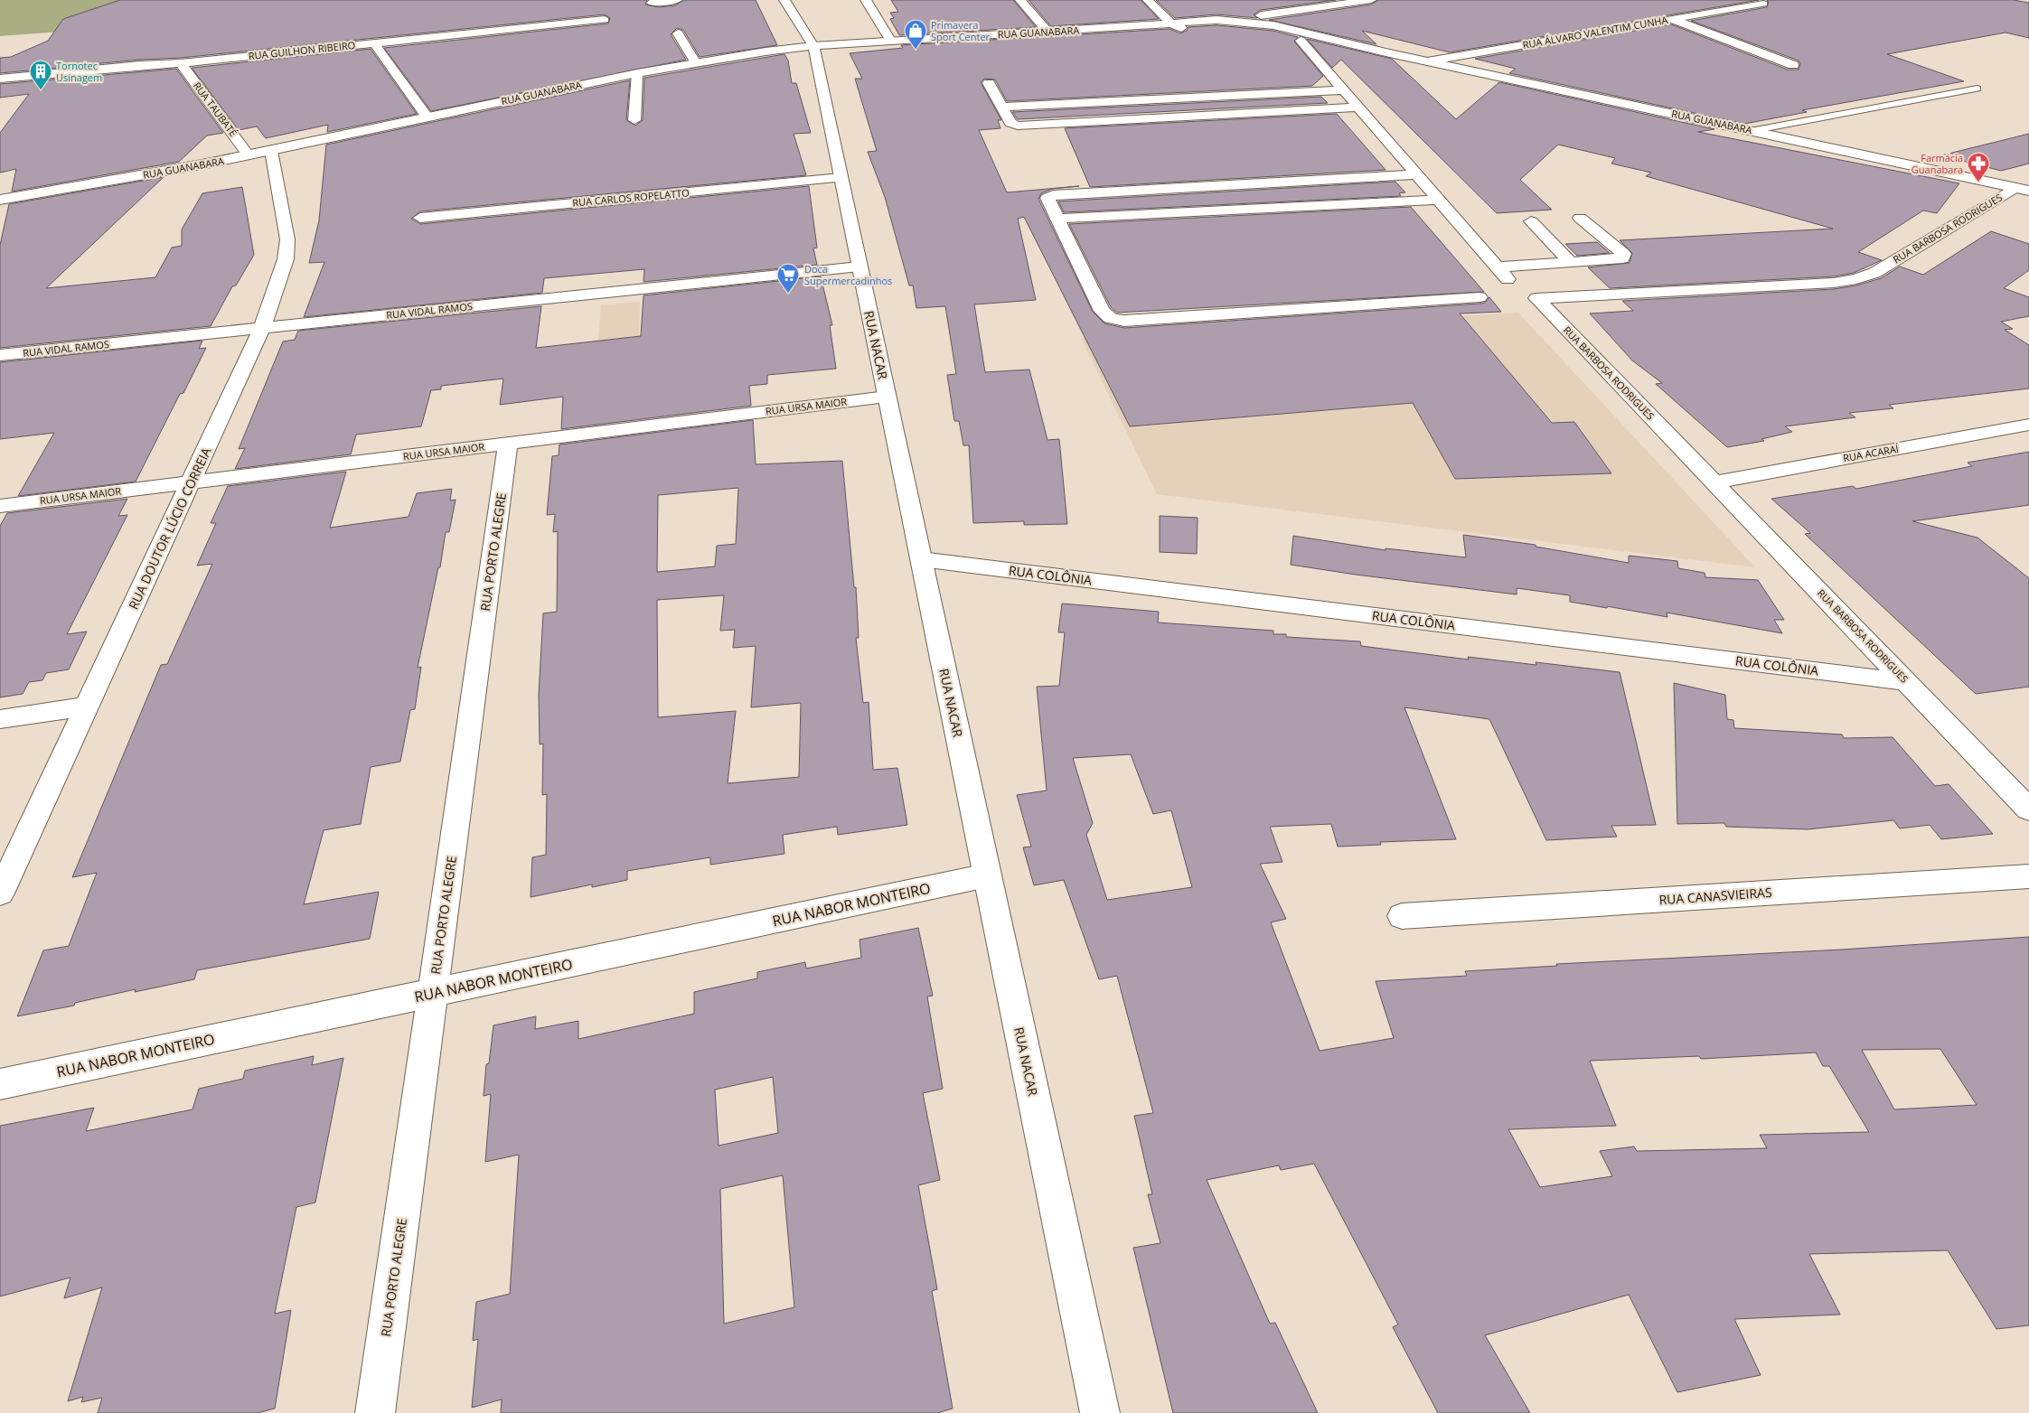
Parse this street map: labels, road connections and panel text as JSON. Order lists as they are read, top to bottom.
{
  "streets": {
    "street": [
      "RUA GUANABARA",
      "RUA ÁLVARO VALENTIM CUNHA",
      "RUA GUILHON RIBEIRO",
      "RUA TAUBATÉ",
      "RUA CARLOS ROPELATTO",
      "RUA BARBOSA RODRIGUES",
      "RUA VIDAL RAMOS",
      "RUA NACAR",
      "RUA URSA MAIOR",
      "RUA ACARAÍ",
      "RUA DOUTOR LÚCIO CORREIA",
      "RUA PORTO ALEGRE",
      "RUA COLÔNIA",
      "RUA CANASVIEIRAS",
      "RUA NABOR MONTEIRO"
    ]
  },
  "crossings": [
    ["RUA GUANABARA", "RUA ÁLVARO VALENTIM CUNHA"],
    ["RUA GUANABARA", "RUA TAUBATÉ"],
    ["RUA GUANABARA", "RUA BARBOSA RODRIGUES"],
    ["RUA GUANABARA", "RUA NACAR"],
    ["RUA GUANABARA", "RUA DOUTOR LÚCIO CORREIA"],
    ["RUA GUILHON RIBEIRO", "RUA TAUBATÉ"],
    ["RUA CARLOS ROPELATTO", "RUA NACAR"],
    ["RUA BARBOSA RODRIGUES", "RUA ACARAÍ"],
    ["RUA BARBOSA RODRIGUES", "RUA COLÔNIA"],
    ["RUA VIDAL RAMOS", "RUA NACAR"],
    ["RUA VIDAL RAMOS", "RUA DOUTOR LÚCIO CORREIA"],
    ["RUA NACAR", "RUA URSA MAIOR"],
    ["RUA NACAR", "RUA COLÔNIA"],
    ["RUA NACAR", "RUA NABOR MONTEIRO"],
    ["RUA URSA MAIOR", "RUA DOUTOR LÚCIO CORREIA"],
    ["RUA URSA MAIOR", "RUA PORTO ALEGRE"],
    ["RUA PORTO ALEGRE", "RUA NABOR MONTEIRO"]
  ],
  "places": {
    "shop": ["Primavera Sport Center"],
    "building": ["Tornotec Usinagem"],
    "pharmacy": ["Farmácia Guanabara"],
    "supermarket": ["Doca Supermercadinhos"]
  }
}
